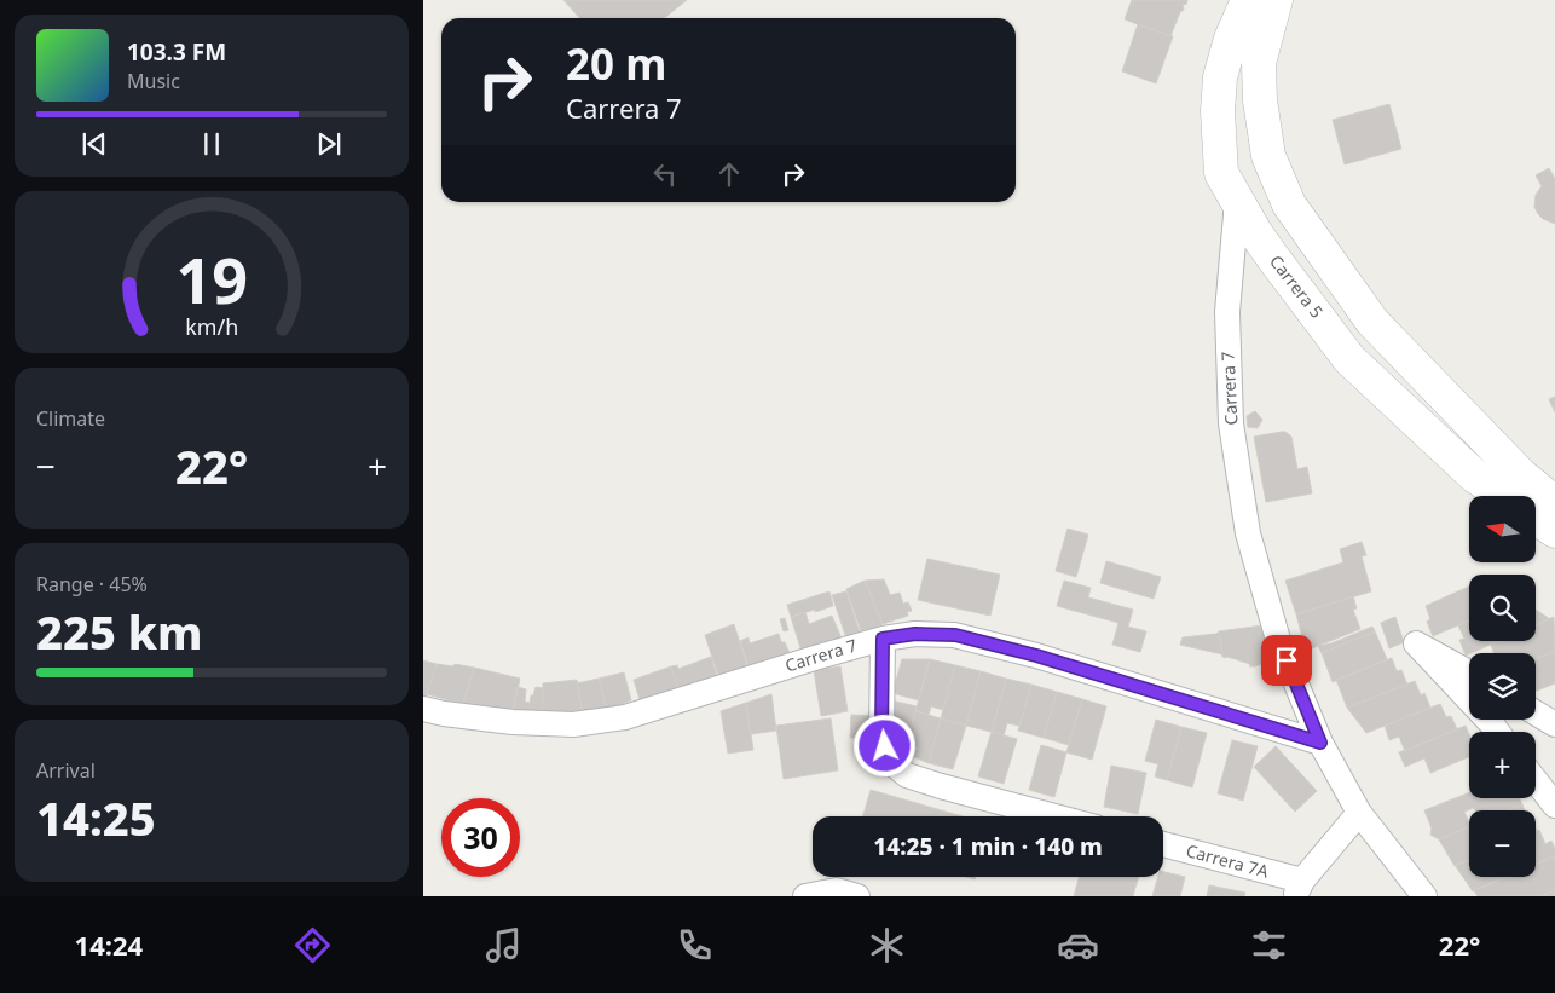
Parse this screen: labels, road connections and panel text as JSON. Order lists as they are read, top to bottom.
{
  "streets": {
    "street": ["Carrera 5", "Carrera 7", "Carrera 7A"]
  },
  "crossings": [
    ["Carrera 5", "Carrera 7"]
  ],
  "north": "left",
  "page": {
    "turn": ["20 m", "Carrera 7"],
    "song": ["103.3 FM", "Music"],
    "tile": [
      "Climate",
      ["Range · 45%", "225 km"],
      ["Arrival", "14:25"]
    ],
    "heat": ["−", "22°", "+"],
    "map_buttons": ["+", "−"],
    "limit": "30",
    "trip": "14:25 · 1 min · 140 m",
    "tabs": ["14:24", "22°"],
    "gauge": ["19", "km/h"]
  }
}
